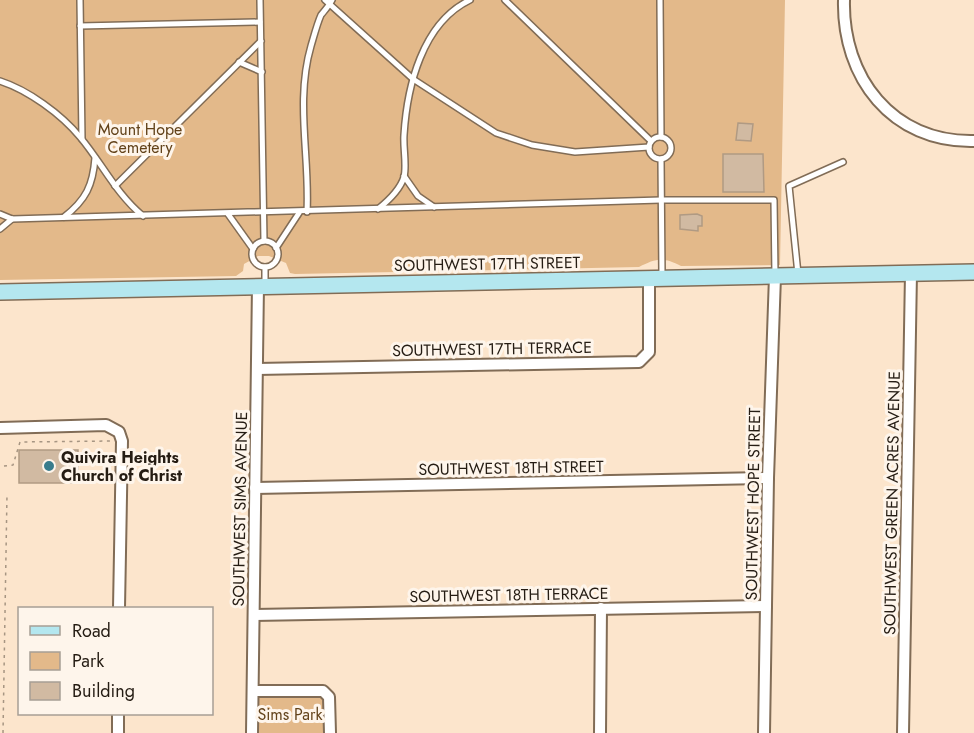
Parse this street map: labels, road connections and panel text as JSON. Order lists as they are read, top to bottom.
{
  "streets": {
    "main road": ["SOUTHWEST 17TH STREET"],
    "street": [
      "SOUTHWEST 17TH TERRACE",
      "SOUTHWEST 18TH STREET",
      "SOUTHWEST GREEN ACRES AVENUE",
      "SOUTHWEST HOPE STREET",
      "SOUTHWEST SIMS AVENUE",
      "SOUTHWEST 18TH TERRACE"
    ]
  },
  "crossings": [
    ["SOUTHWEST 17TH STREET", "SOUTHWEST 17TH TERRACE"],
    ["SOUTHWEST 17TH STREET", "SOUTHWEST GREEN ACRES AVENUE"],
    ["SOUTHWEST 17TH STREET", "SOUTHWEST HOPE STREET"],
    ["SOUTHWEST 17TH STREET", "SOUTHWEST SIMS AVENUE"],
    ["SOUTHWEST 17TH TERRACE", "SOUTHWEST SIMS AVENUE"],
    ["SOUTHWEST 18TH STREET", "SOUTHWEST HOPE STREET"],
    ["SOUTHWEST 18TH STREET", "SOUTHWEST SIMS AVENUE"],
    ["SOUTHWEST HOPE STREET", "SOUTHWEST 18TH TERRACE"],
    ["SOUTHWEST SIMS AVENUE", "SOUTHWEST 18TH TERRACE"]
  ],
  "parks": ["Mount Hope Cemetery", "Sims Park"],
  "places": ["Quivira Heights Church of Christ"],
  "legend": ["Road", "Park", "Building"]
}
